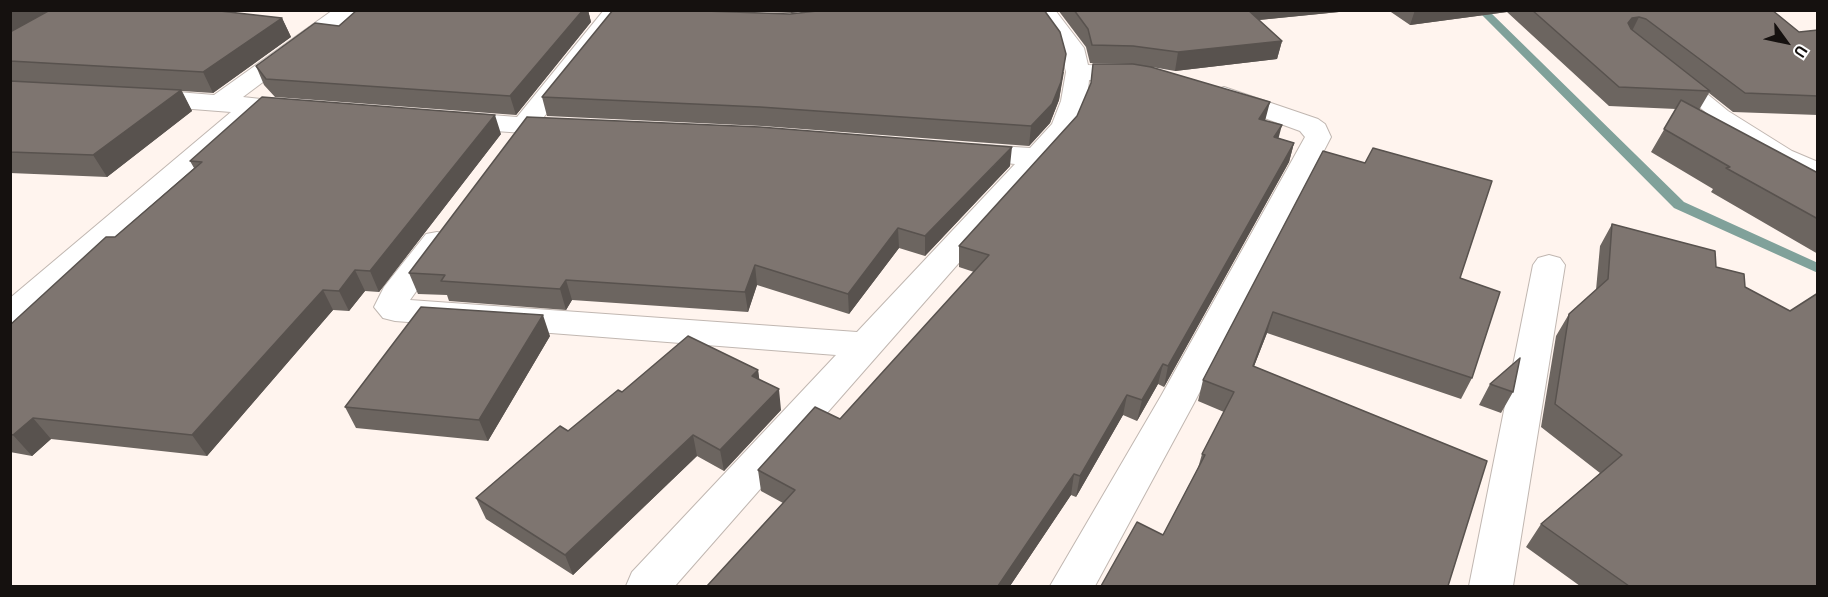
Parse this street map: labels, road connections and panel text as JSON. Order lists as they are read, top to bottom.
{
  "north": "bottom right"
}
